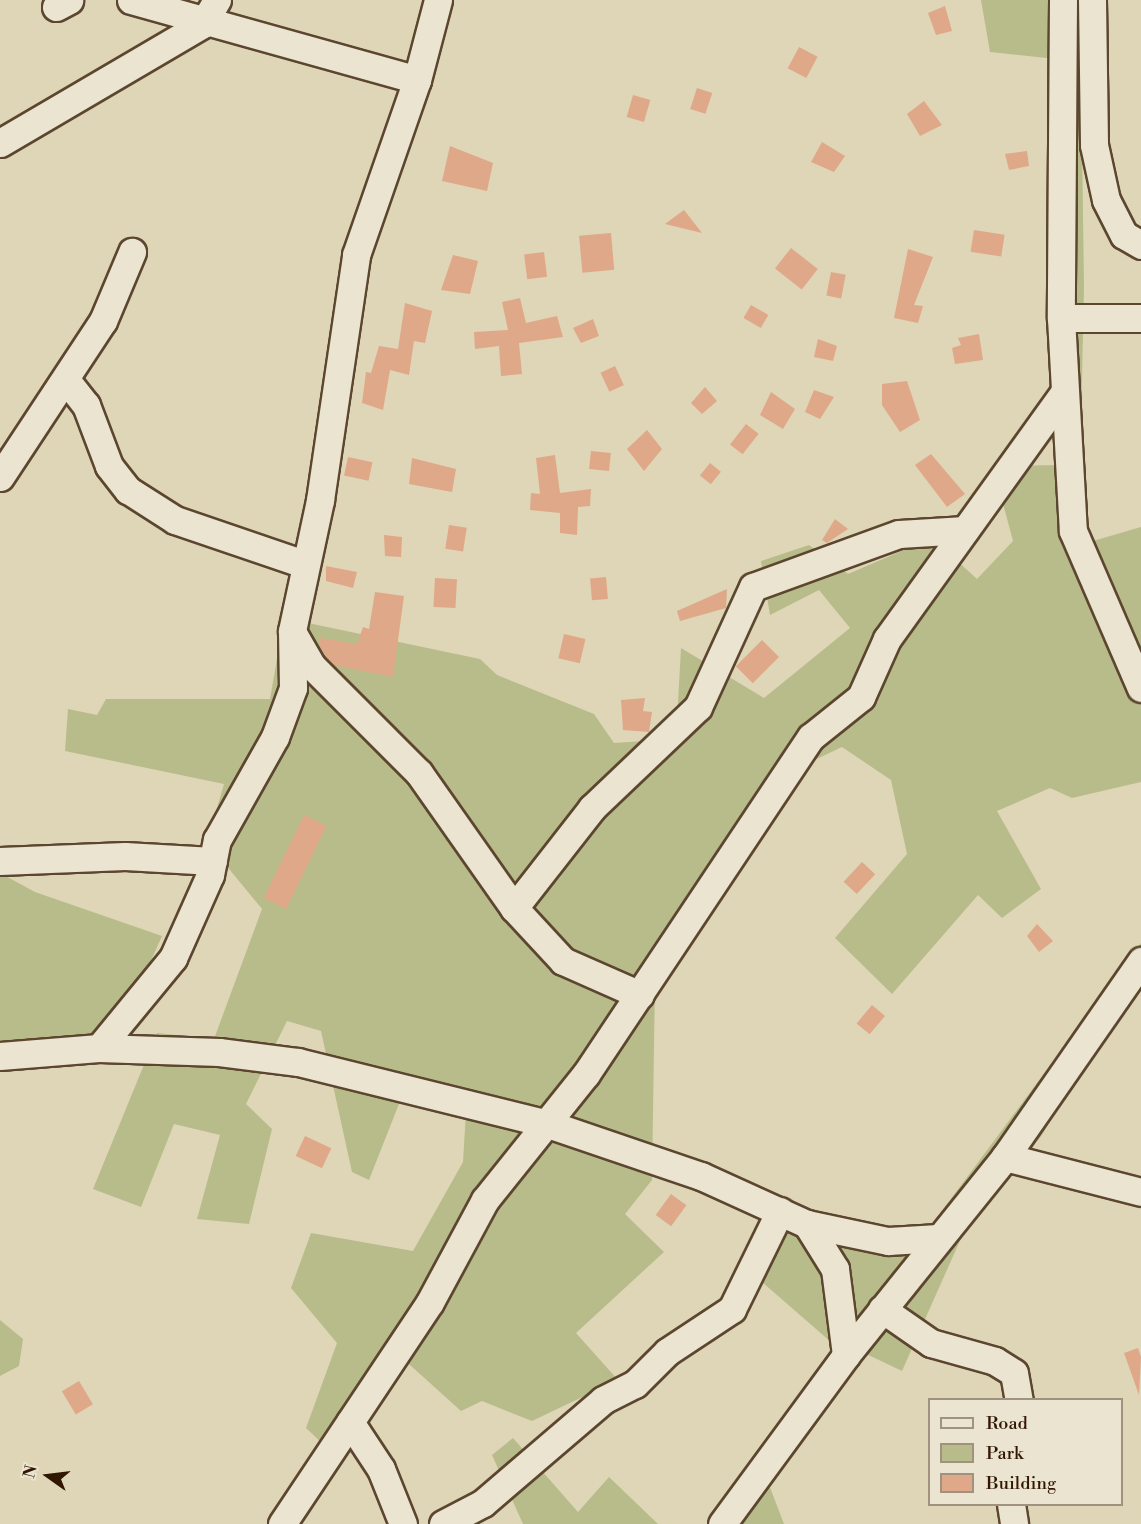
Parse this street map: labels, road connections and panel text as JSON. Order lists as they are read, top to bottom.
{
  "legend": ["Road", "Park", "Building"],
  "north": "left"
}
